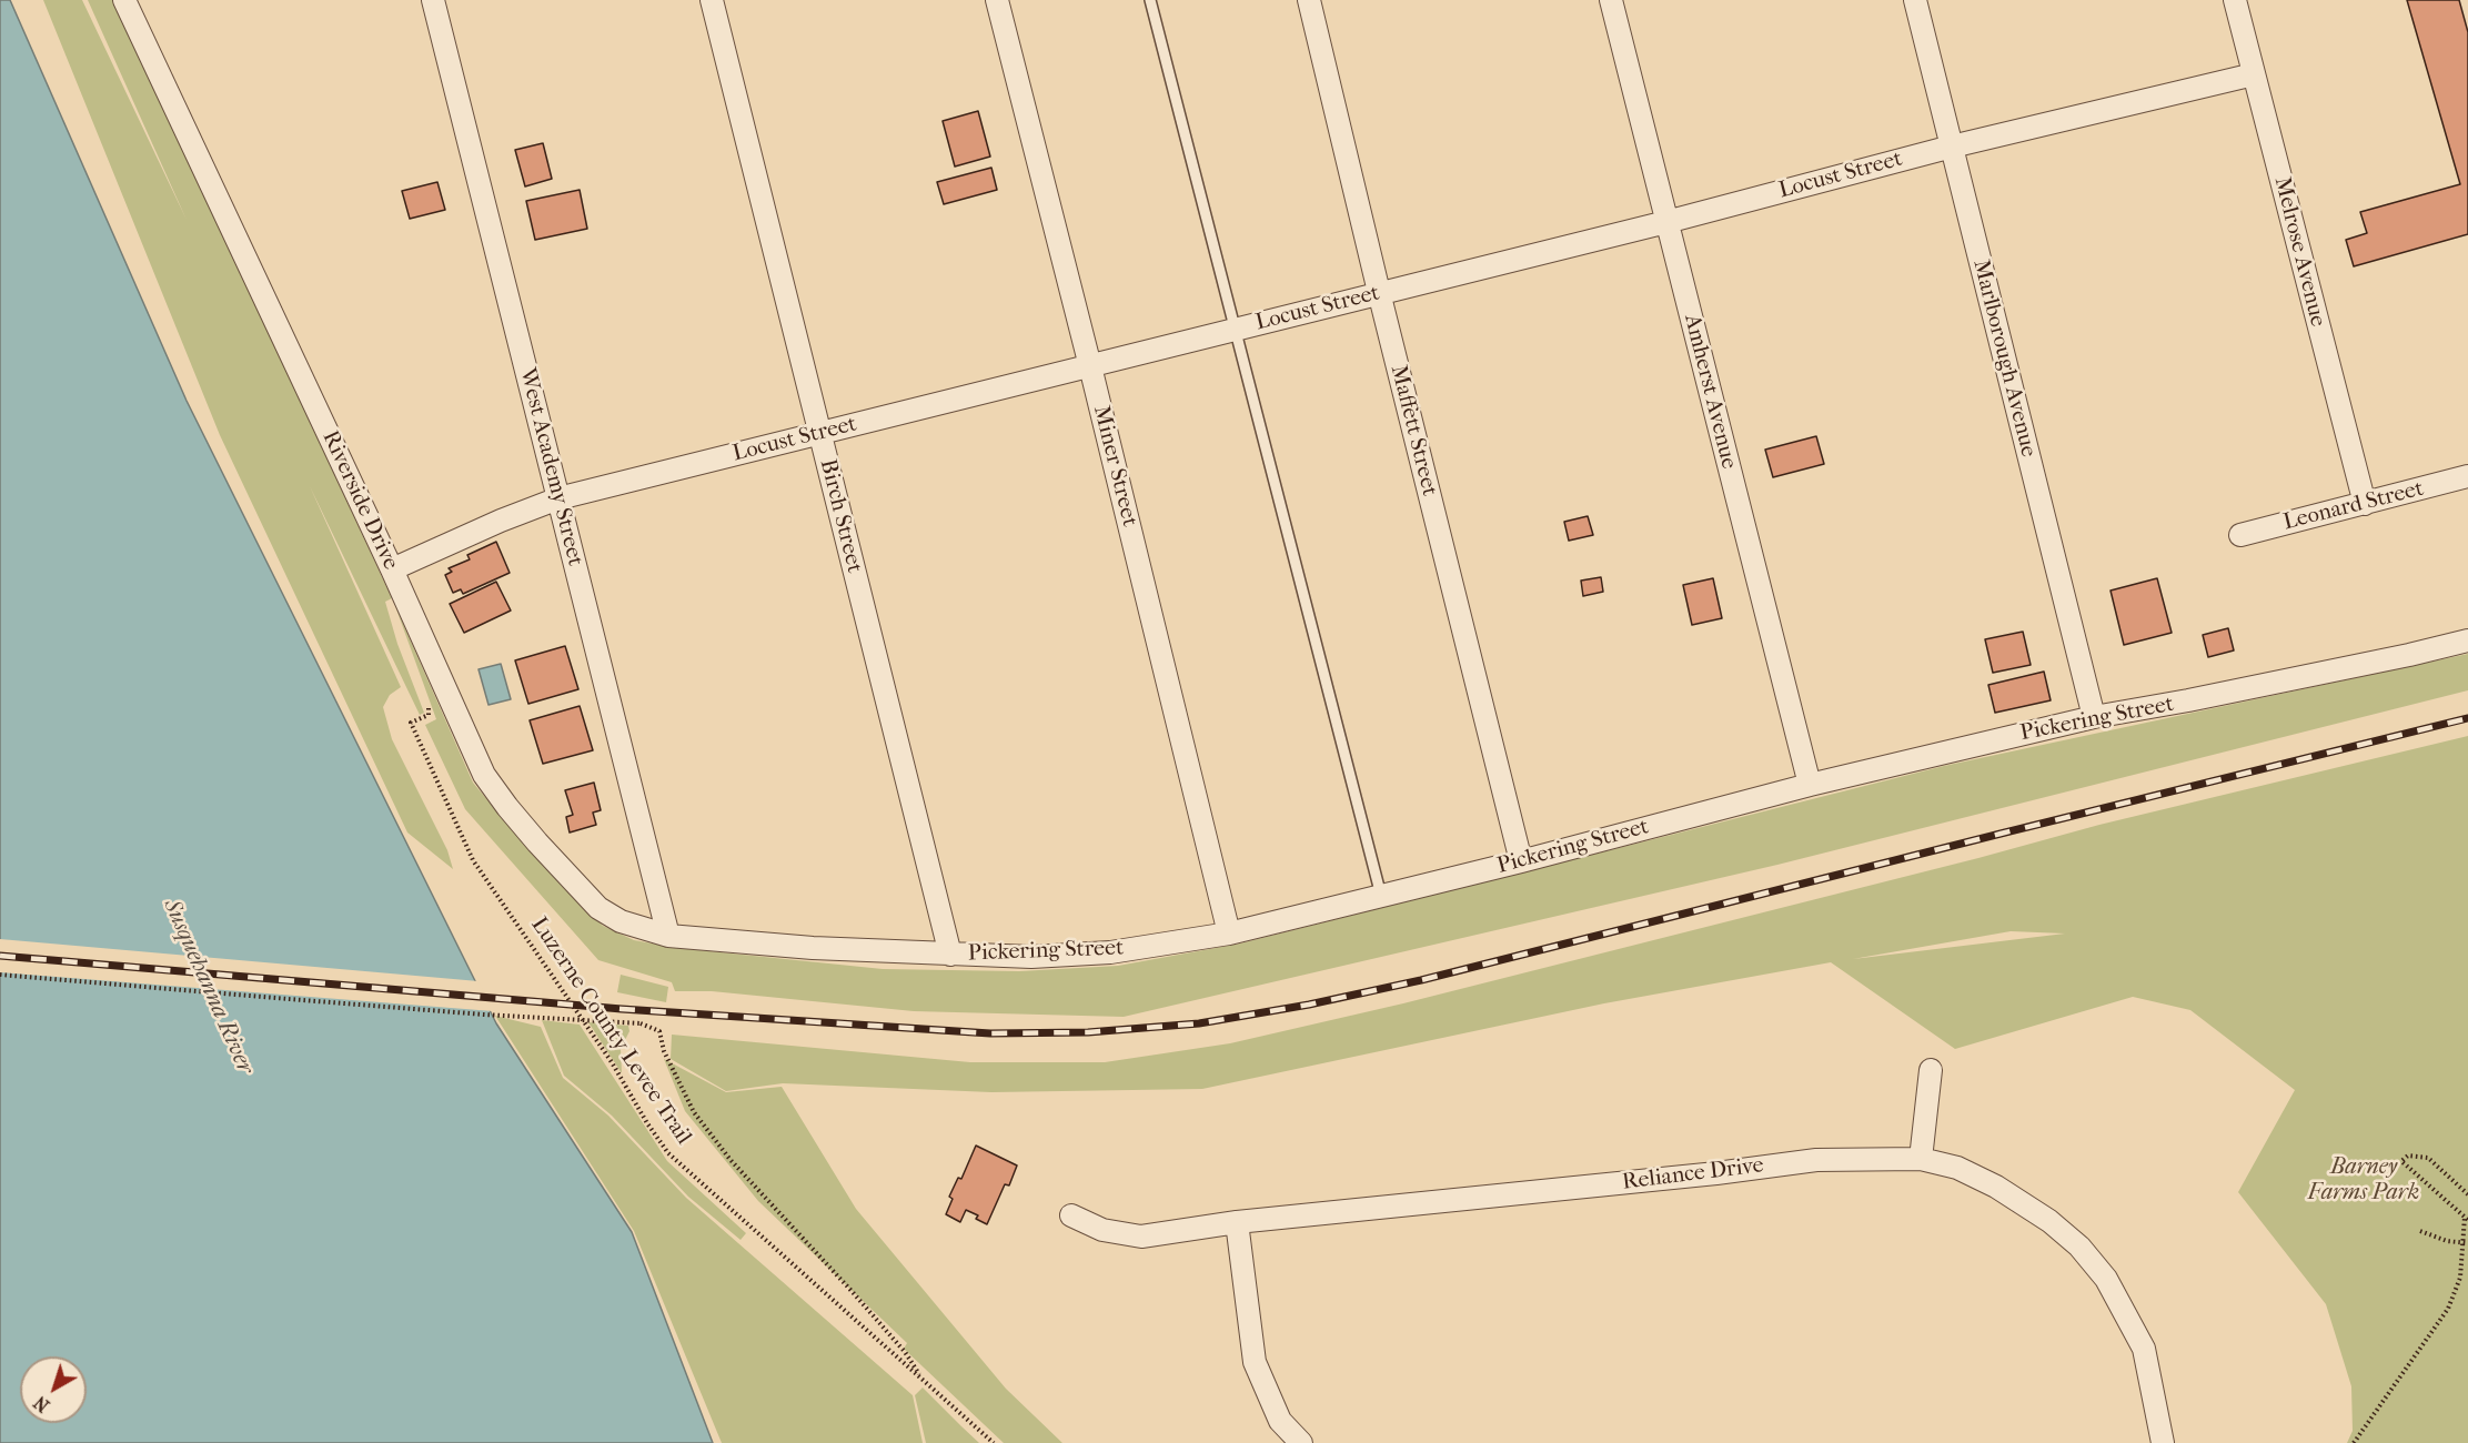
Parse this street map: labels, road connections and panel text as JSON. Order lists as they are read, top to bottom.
{
  "streets": {
    "street": [
      "Locust Street",
      "Melrose Avenue",
      "Marlborough Avenue",
      "Amherst Avenue",
      "Maffett Street",
      "Miner Street",
      "West Academy Street",
      "Riverside Drive",
      "Leonard Street",
      "Birch Street",
      "Pickering Street",
      "Reliance Drive"
    ],
    "path": ["Luzerne County Levee Trail"]
  },
  "crossings": [
    ["Locust Street", "Melrose Avenue"],
    ["Locust Street", "Marlborough Avenue"],
    ["Locust Street", "Amherst Avenue"],
    ["Locust Street", "Maffett Street"],
    ["Locust Street", "Miner Street"],
    ["Locust Street", "West Academy Street"],
    ["Locust Street", "Riverside Drive"],
    ["Locust Street", "Birch Street"],
    ["Melrose Avenue", "Leonard Street"],
    ["Marlborough Avenue", "Pickering Street"],
    ["Amherst Avenue", "Pickering Street"],
    ["Maffett Street", "Pickering Street"],
    ["Miner Street", "Pickering Street"],
    ["West Academy Street", "Riverside Drive"],
    ["West Academy Street", "Pickering Street"],
    ["Riverside Drive", "Pickering Street"],
    ["Birch Street", "Pickering Street"]
  ],
  "water": ["Susquehanna River"],
  "parks": ["Barney Farms Park"],
  "north": "bottom left"
}
